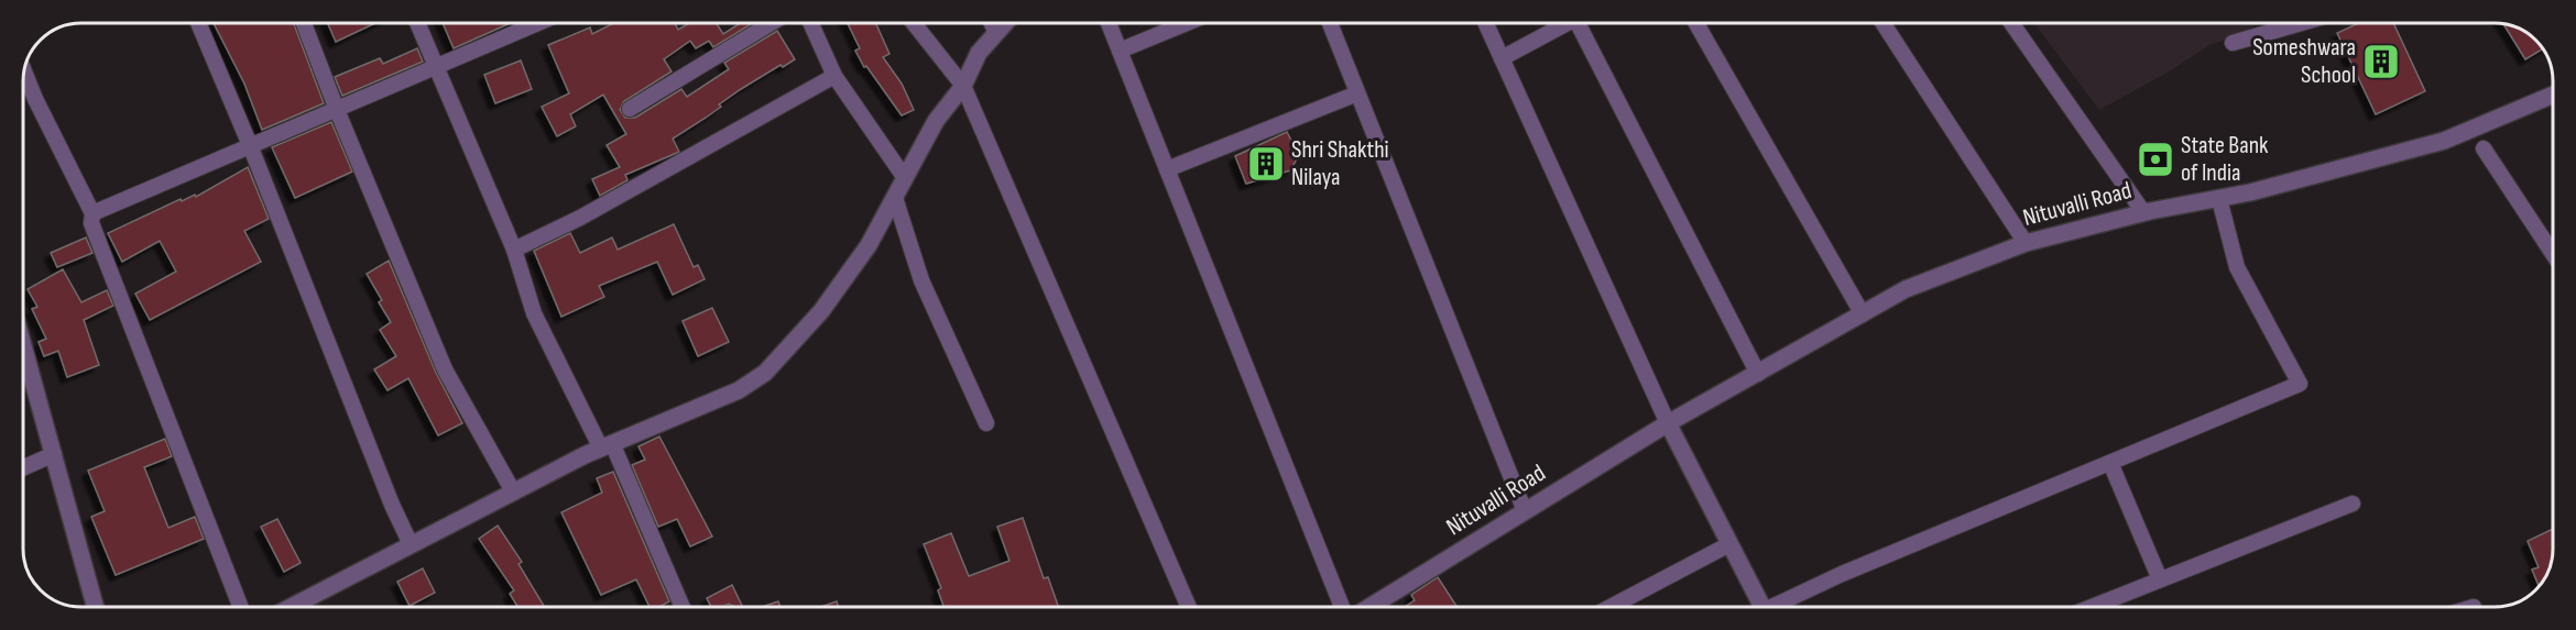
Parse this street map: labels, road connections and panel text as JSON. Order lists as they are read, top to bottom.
{
  "streets": {
    "street": ["Nituvalli Road"]
  },
  "places": {
    "building": ["Someshwara School", "Shri Shakthi Nilaya"],
    "bank": ["State Bank of India"]
  }
}
